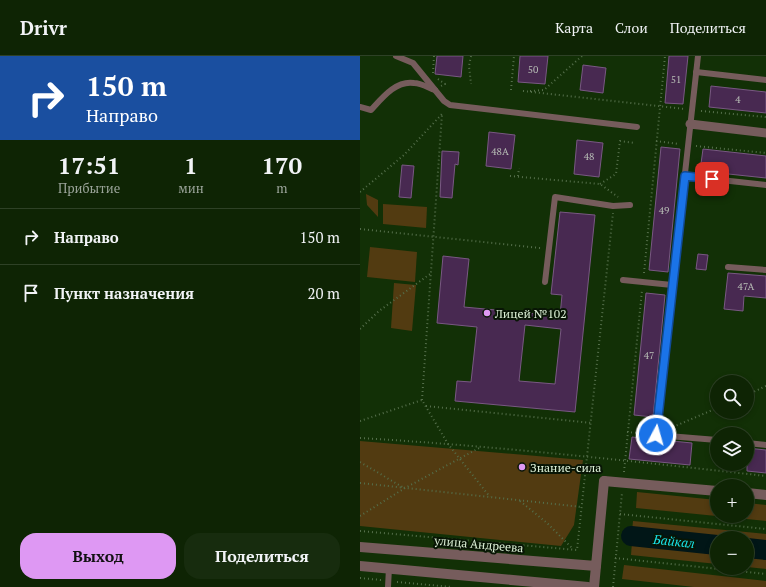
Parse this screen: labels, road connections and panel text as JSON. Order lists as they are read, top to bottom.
{
  "streets": {
    "street": ["улица Андреева"]
  },
  "water": ["Байкал"],
  "places": ["Лицей №102", "Знание-сила"],
  "house_numbers": [
    "50",
    "51",
    "4",
    "48А",
    "48",
    "49",
    "47А",
    "47"
  ],
  "page": {
    "header": "Drivr",
    "nav": ["Карта", "Слои", "Поделиться"],
    "turn": ["150 m", "Направо"],
    "eta": [
      "17:51",
      "Прибытие",
      "1",
      "мин",
      "170",
      "m"
    ],
    "list": [
      {
        "name": "Направо",
        "value": "150 m"
      },
      {
        "name": "Пункт назначения",
        "value": "20 m"
      }
    ],
    "map_buttons": ["+", "−"],
    "buttons": ["Выход", "Поделиться"]
  }
}
